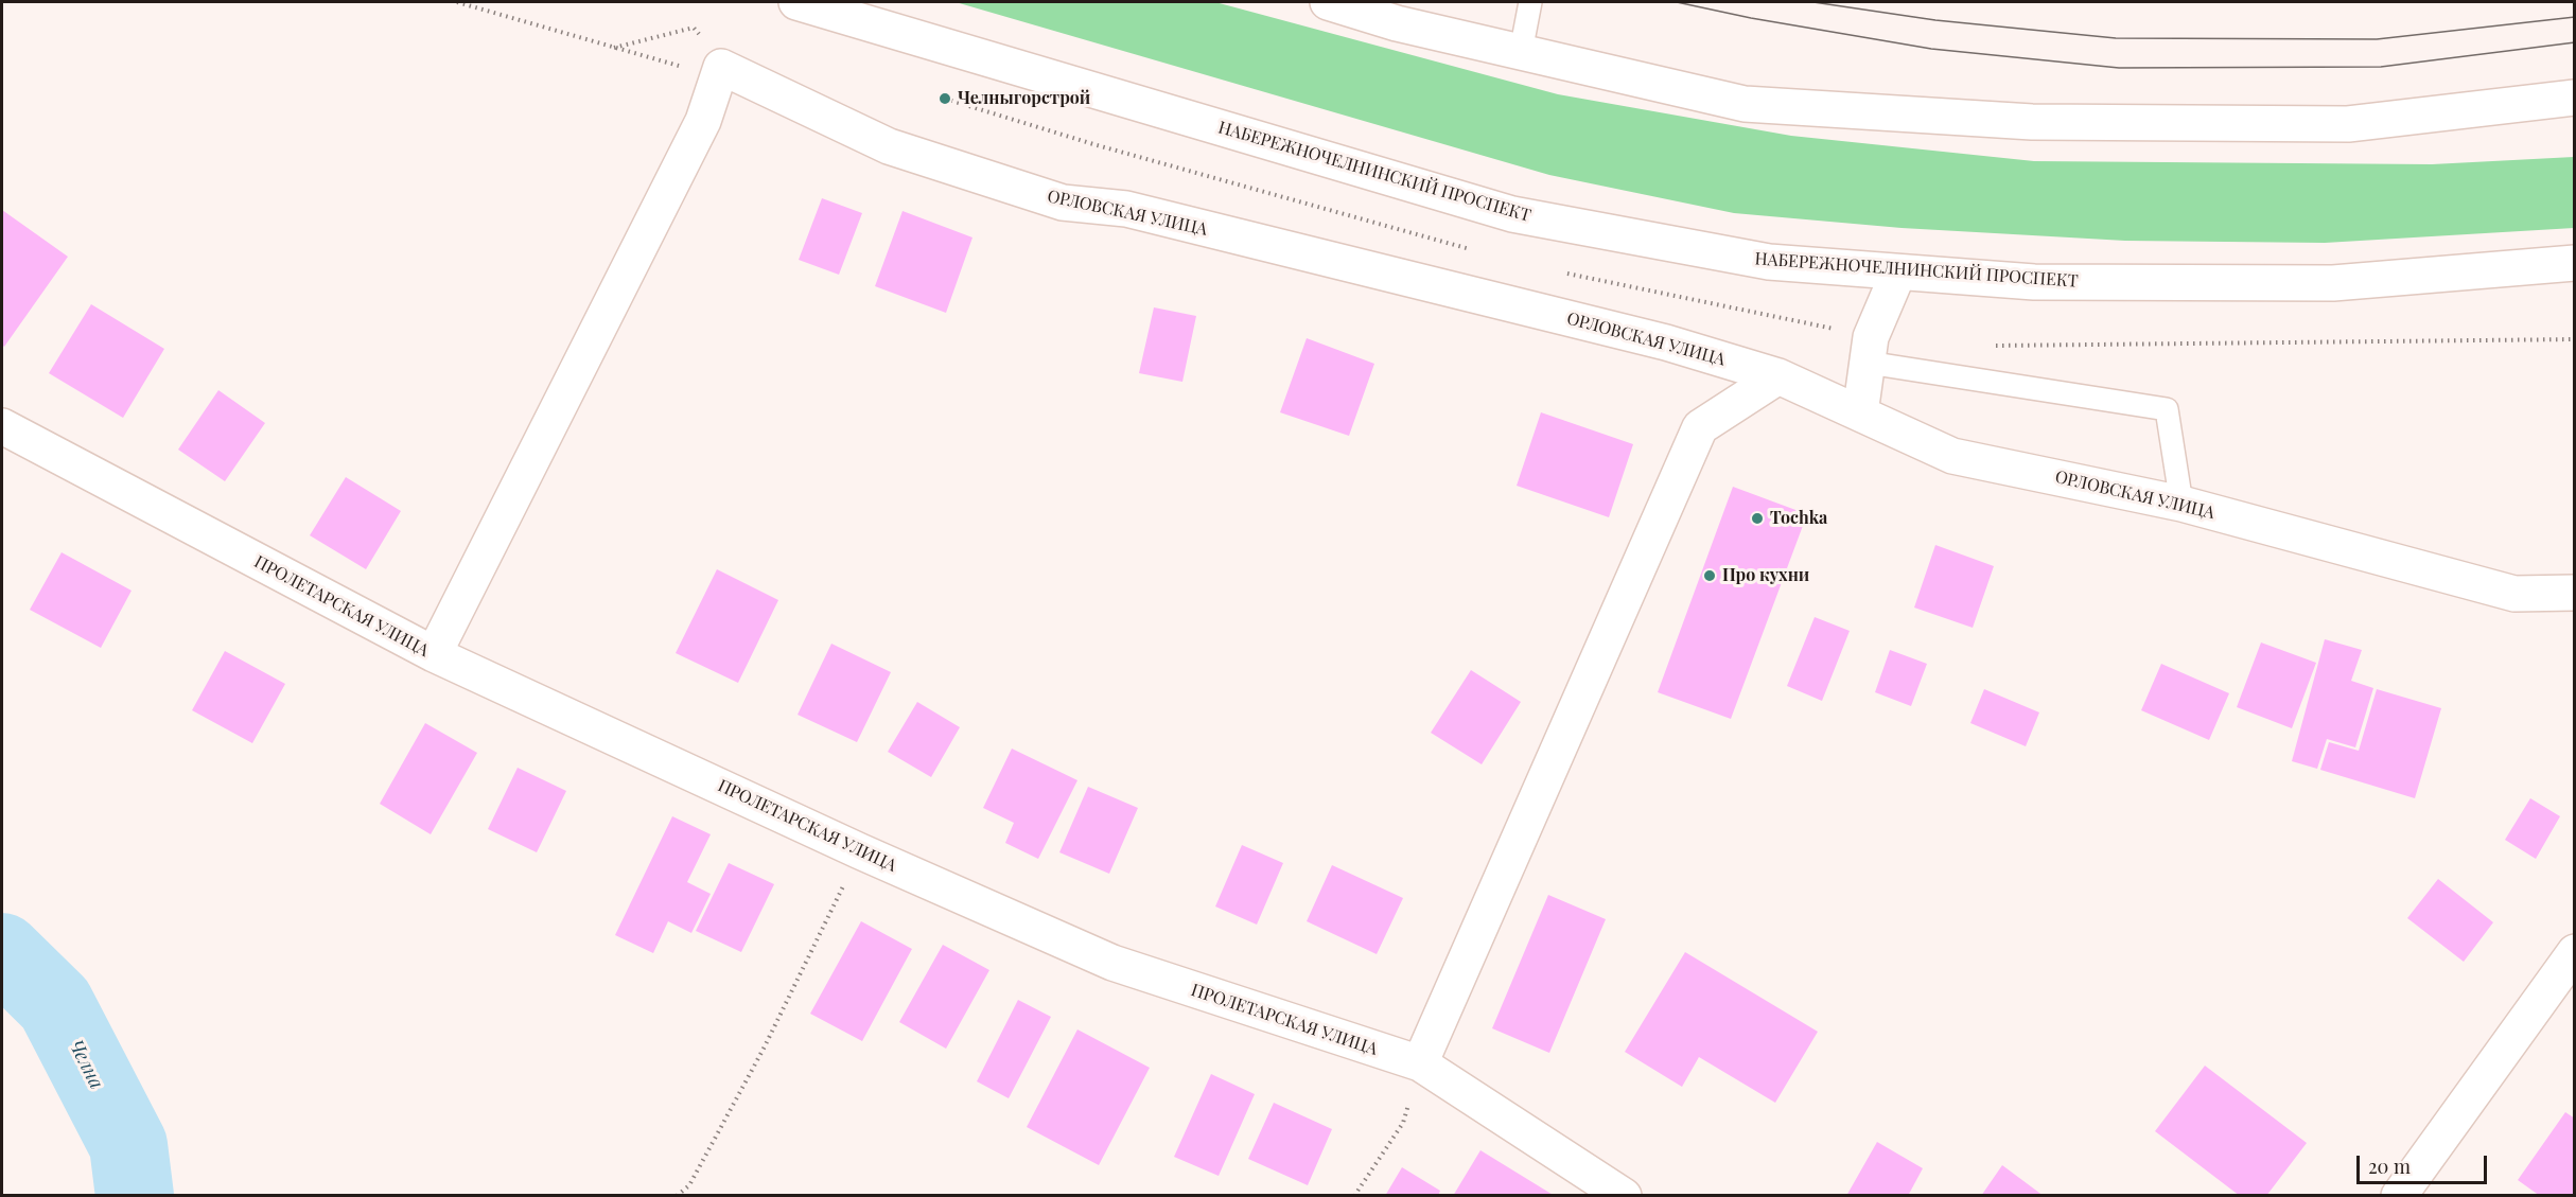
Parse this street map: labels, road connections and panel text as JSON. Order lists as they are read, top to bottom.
{
  "streets": {
    "street": ["НАБЕРЕЖНОЧЕЛНИНСКИЙ ПРОСПЕКТ", "ОРЛОВСКАЯ УЛИЦА", "ПРОЛЕТАРСКАЯ УЛИЦА"]
  },
  "water": ["Челна"],
  "places": ["Челныгорстрой", "Tochka", "Про кухни"],
  "scale_bar": "20 m"
}
